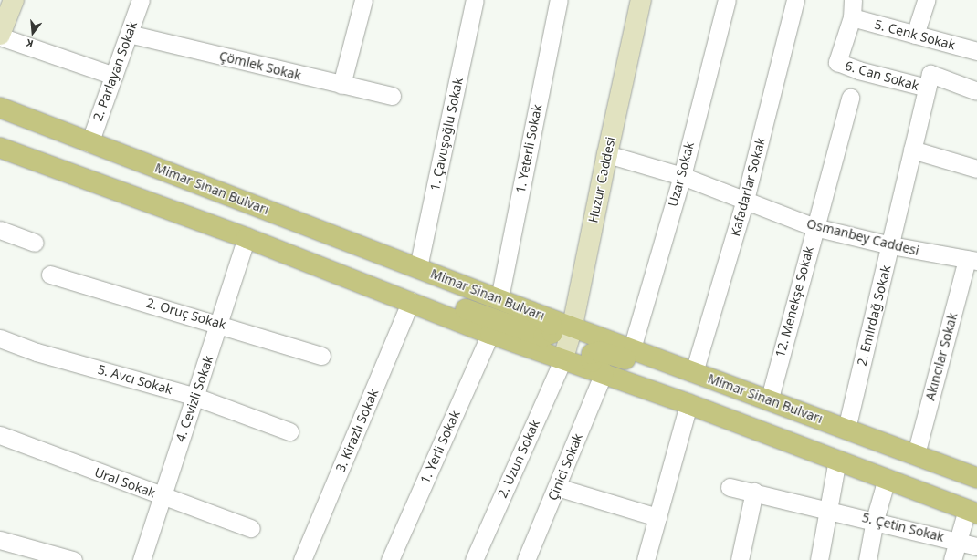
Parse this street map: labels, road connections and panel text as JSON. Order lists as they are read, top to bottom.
{
  "streets": {
    "main road": ["Huzur Caddesi", "Mimar Sinan Bulvarı"],
    "street": [
      "5. Cenk Sokak",
      "Çömlek Sokak",
      "2. Parlayan Sokak",
      "6. Can Sokak",
      "1. Çavuşoğlu Sokak",
      "1. Yeterli Sokak",
      "Uzar Sokak",
      "Kafadarlar Sokak",
      "Osmanbey Caddesi",
      "12. Menekşe Sokak",
      "2. Oruç Sokak",
      "2. Emirdağ Sokak",
      "Akıncılar Sokak",
      "5. Avcı Sokak",
      "4. Cevizli Sokak",
      "3. Kirazlı Sokak",
      "1. Yerli Sokak",
      "2. Uzun Sokak",
      "Çinici Sokak",
      "Ural Sokak",
      "5. Çetin Sokak"
    ]
  },
  "crossings": [
    ["5. Cenk Sokak", "6. Can Sokak"],
    ["Çömlek Sokak", "2. Parlayan Sokak"],
    ["2. Parlayan Sokak", "Mimar Sinan Bulvarı"],
    ["6. Can Sokak", "2. Emirdağ Sokak"],
    ["1. Çavuşoğlu Sokak", "Mimar Sinan Bulvarı"],
    ["1. Yeterli Sokak", "Mimar Sinan Bulvarı"],
    ["Uzar Sokak", "Mimar Sinan Bulvarı"],
    ["Uzar Sokak", "Osmanbey Caddesi"],
    ["Huzur Caddesi", "Mimar Sinan Bulvarı"],
    ["Huzur Caddesi", "Osmanbey Caddesi"],
    ["Huzur Caddesi", "2. Uzun Sokak"],
    ["Kafadarlar Sokak", "Mimar Sinan Bulvarı"],
    ["Kafadarlar Sokak", "Osmanbey Caddesi"],
    ["Mimar Sinan Bulvarı", "12. Menekşe Sokak"],
    ["Mimar Sinan Bulvarı", "2. Emirdağ Sokak"],
    ["Mimar Sinan Bulvarı", "Akıncılar Sokak"],
    ["Osmanbey Caddesi", "12. Menekşe Sokak"],
    ["Osmanbey Caddesi", "2. Emirdağ Sokak"],
    ["Osmanbey Caddesi", "Akıncılar Sokak"],
    ["2. Oruç Sokak", "4. Cevizli Sokak"],
    ["5. Avcı Sokak", "4. Cevizli Sokak"],
    ["4. Cevizli Sokak", "Ural Sokak"]
  ],
  "north": "bottom"
}
